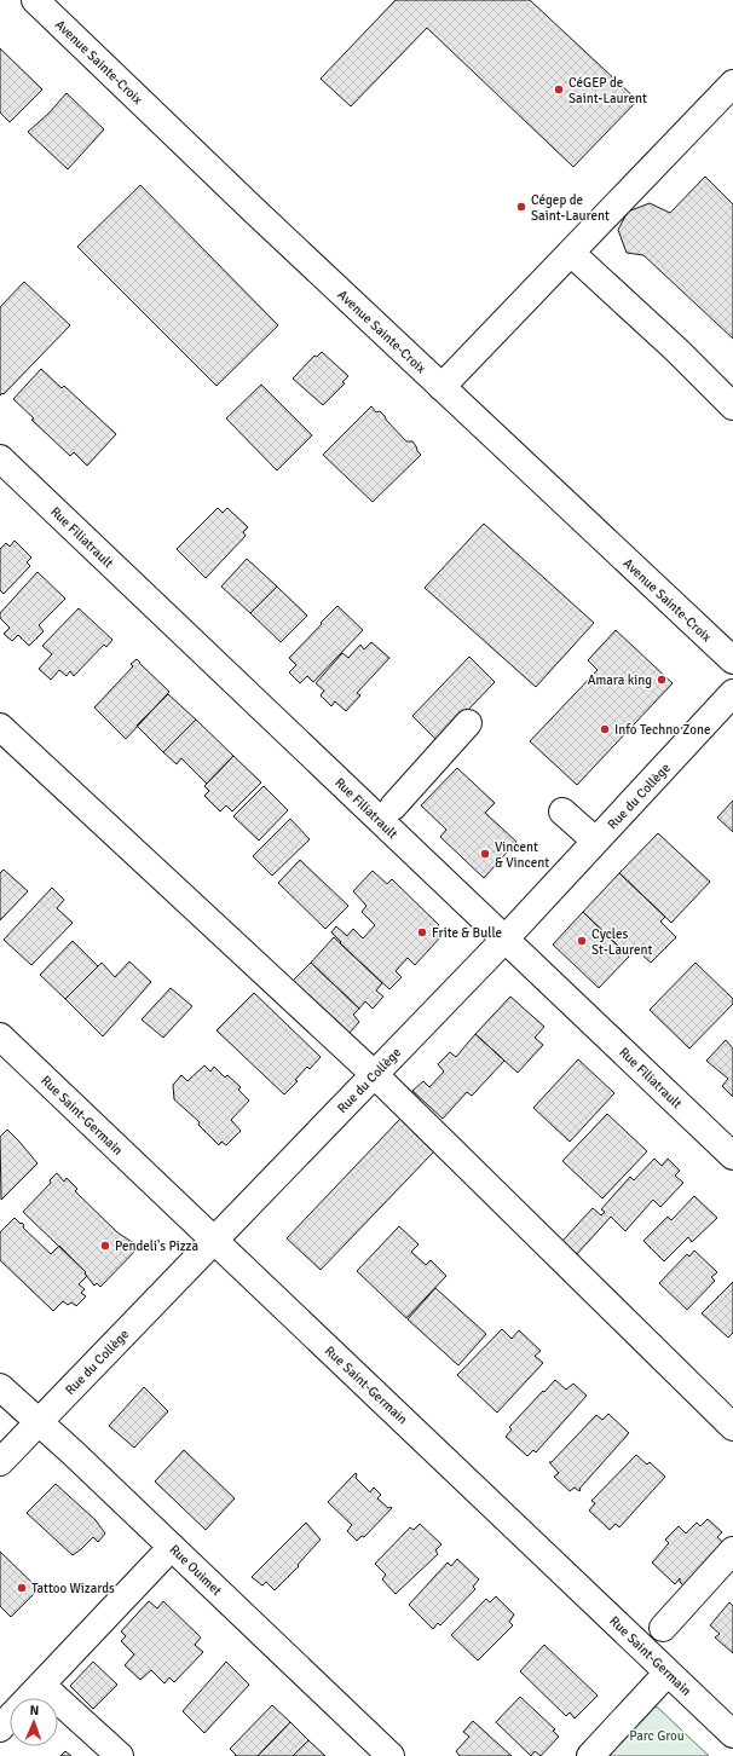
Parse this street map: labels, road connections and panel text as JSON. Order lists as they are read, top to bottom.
{
  "streets": {
    "street": [
      "Avenue Sainte-Croix",
      "Rue Filiatrault",
      "Rue du Collège",
      "Rue Saint-Germain",
      "Rue Ouimet"
    ]
  },
  "crossings": [
    ["Rue Filiatrault", "Rue du Collège"],
    ["Rue du Collège", "Rue Saint-Germain"],
    ["Rue du Collège", "Rue Ouimet"]
  ],
  "parks": ["Parc Grou"],
  "places": [
    "CéGEP de Saint-Laurent",
    "Cégep de Saint-Laurent",
    "Amara king",
    "Info Techno Zone",
    "Vincent & Vincent",
    "Frite & Bulle",
    "Cycles St-Laurent",
    "Pendeli's Pizza",
    "Tattoo Wizards"
  ],
  "north": "top"
}
